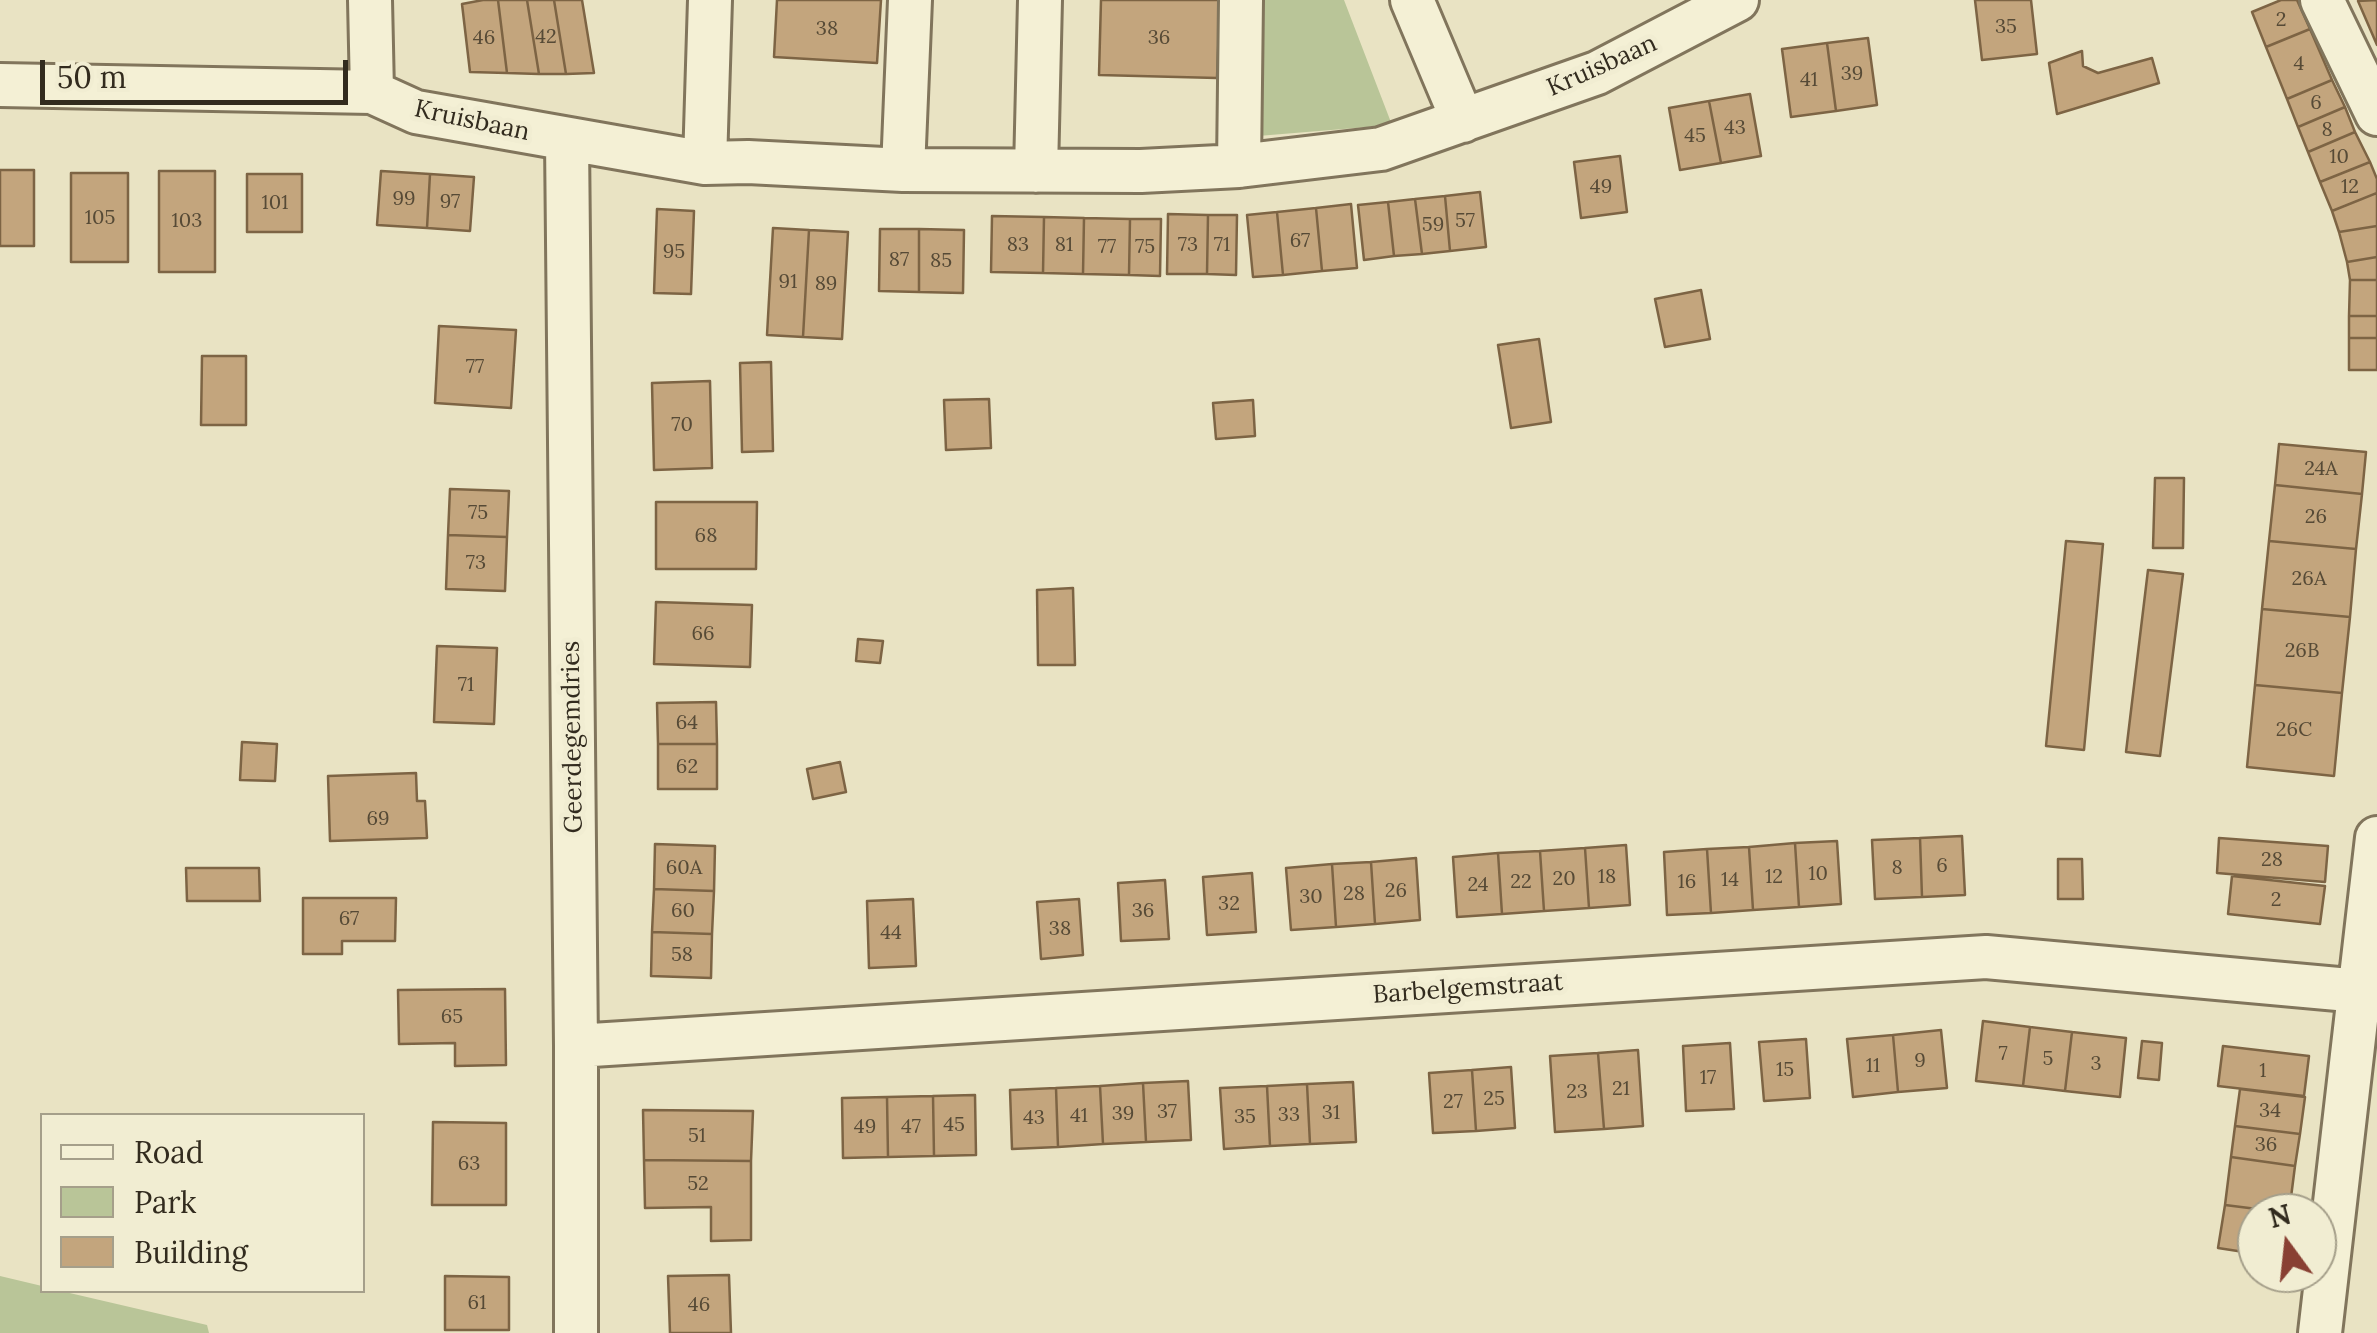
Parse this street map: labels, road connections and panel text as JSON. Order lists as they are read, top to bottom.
{
  "streets": {
    "street": ["Kruisbaan", "Geerdegemdries", "Barbelgemstraat"]
  },
  "crossings": [
    ["Kruisbaan", "Geerdegemdries"],
    ["Geerdegemdries", "Barbelgemstraat"]
  ],
  "house_numbers": [
    "2",
    "35",
    "38",
    "42",
    "46",
    "36",
    "4",
    "39",
    "41",
    "6",
    "43",
    "8",
    "45",
    "10",
    "49",
    "12",
    "99",
    "97",
    "101",
    "105",
    "103",
    "57",
    "59",
    "67",
    "83",
    "81",
    "73",
    "71",
    "77",
    "75",
    "95",
    "87",
    "85",
    "91",
    "89",
    "77",
    "70",
    "24A",
    "75",
    "26",
    "68",
    "73",
    "26A",
    "66",
    "26B",
    "71",
    "64",
    "26C",
    "62",
    "69",
    "28",
    "6",
    "60A",
    "8",
    "10",
    "18",
    "12",
    "20",
    "14",
    "22",
    "16",
    "24",
    "26",
    "28",
    "30",
    "2",
    "32",
    "60",
    "36",
    "67",
    "38",
    "44",
    "58",
    "65",
    "7",
    "5",
    "9",
    "3",
    "11",
    "15",
    "1",
    "17",
    "21",
    "23",
    "25",
    "27",
    "34",
    "37",
    "31",
    "39",
    "33",
    "41",
    "35",
    "43",
    "45",
    "49",
    "47",
    "51",
    "36",
    "63",
    "52",
    "61",
    "46"
  ],
  "legend": ["Road", "Park", "Building"],
  "scale_bar": "50 m",
  "north": "top"
}
